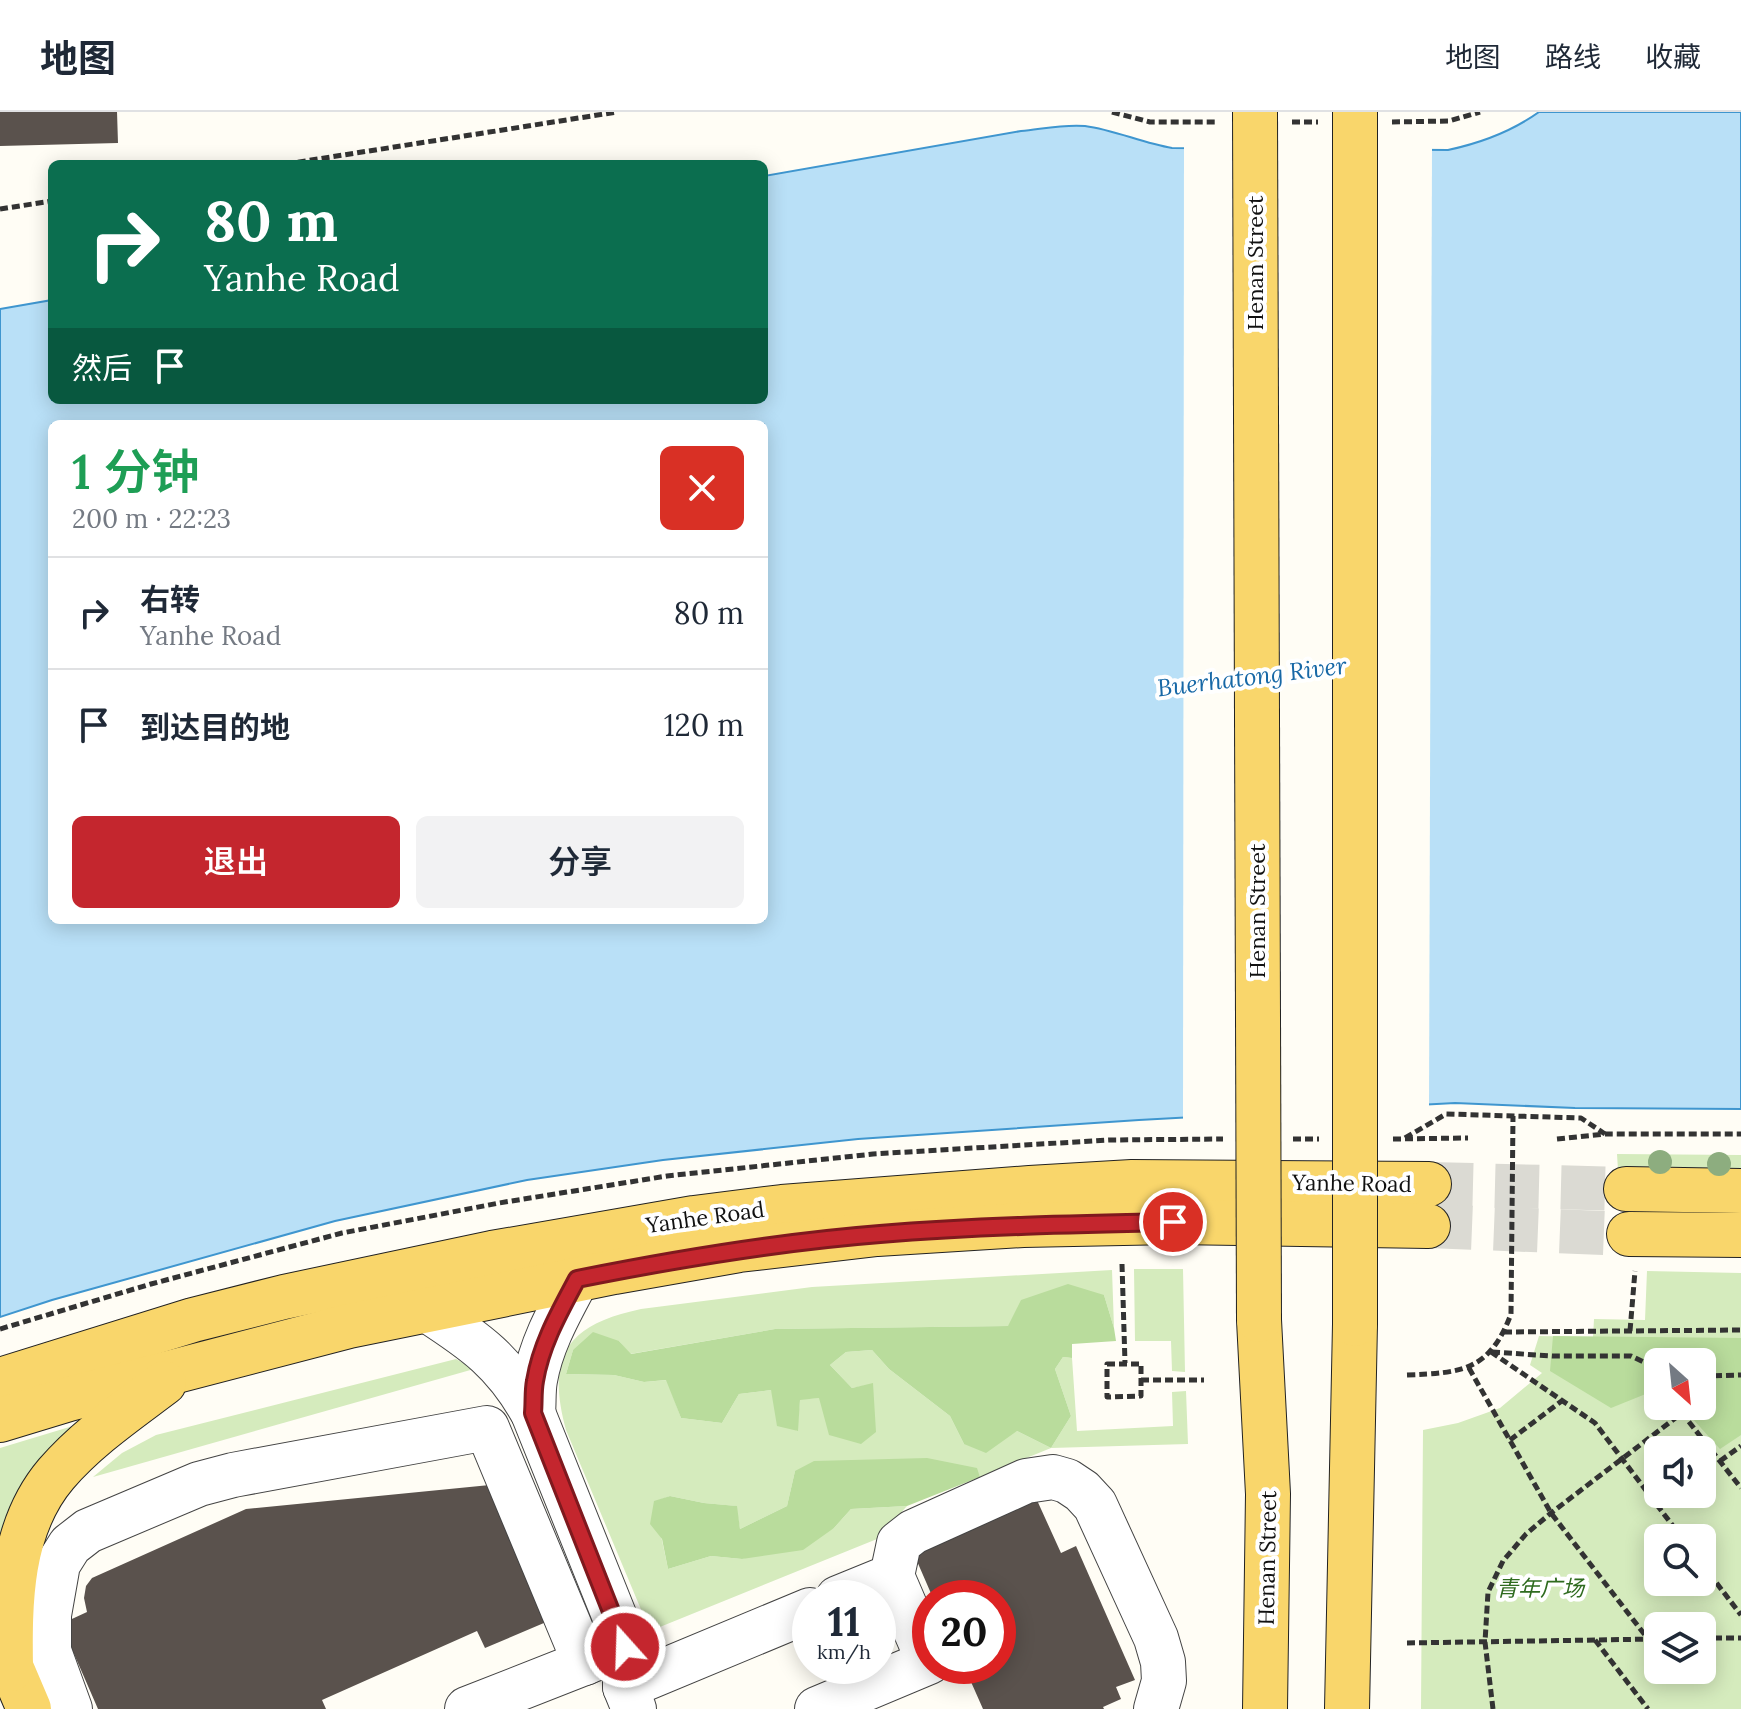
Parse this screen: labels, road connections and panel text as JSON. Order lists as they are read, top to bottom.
{
  "streets": {
    "main road": ["Henan Street", "Yanhe Road"]
  },
  "water": ["Buerhatong River"],
  "parks": ["青年广场"],
  "north": "bottom right",
  "page": {
    "header": "地图",
    "nav": ["地图", "路线", "收藏"],
    "turn": ["80 m", "Yanhe Road"],
    "then": "然后",
    "heading": ["1 分钟", "200 m · 22:23"],
    "list": [
      {
        "name": "右转",
        "note": "Yanhe Road",
        "value": "80 m"
      },
      {
        "name": "到达目的地",
        "value": "120 m"
      }
    ],
    "buttons": ["退出", "分享"],
    "speed": "11 km/h",
    "limit": "20"
  }
}
